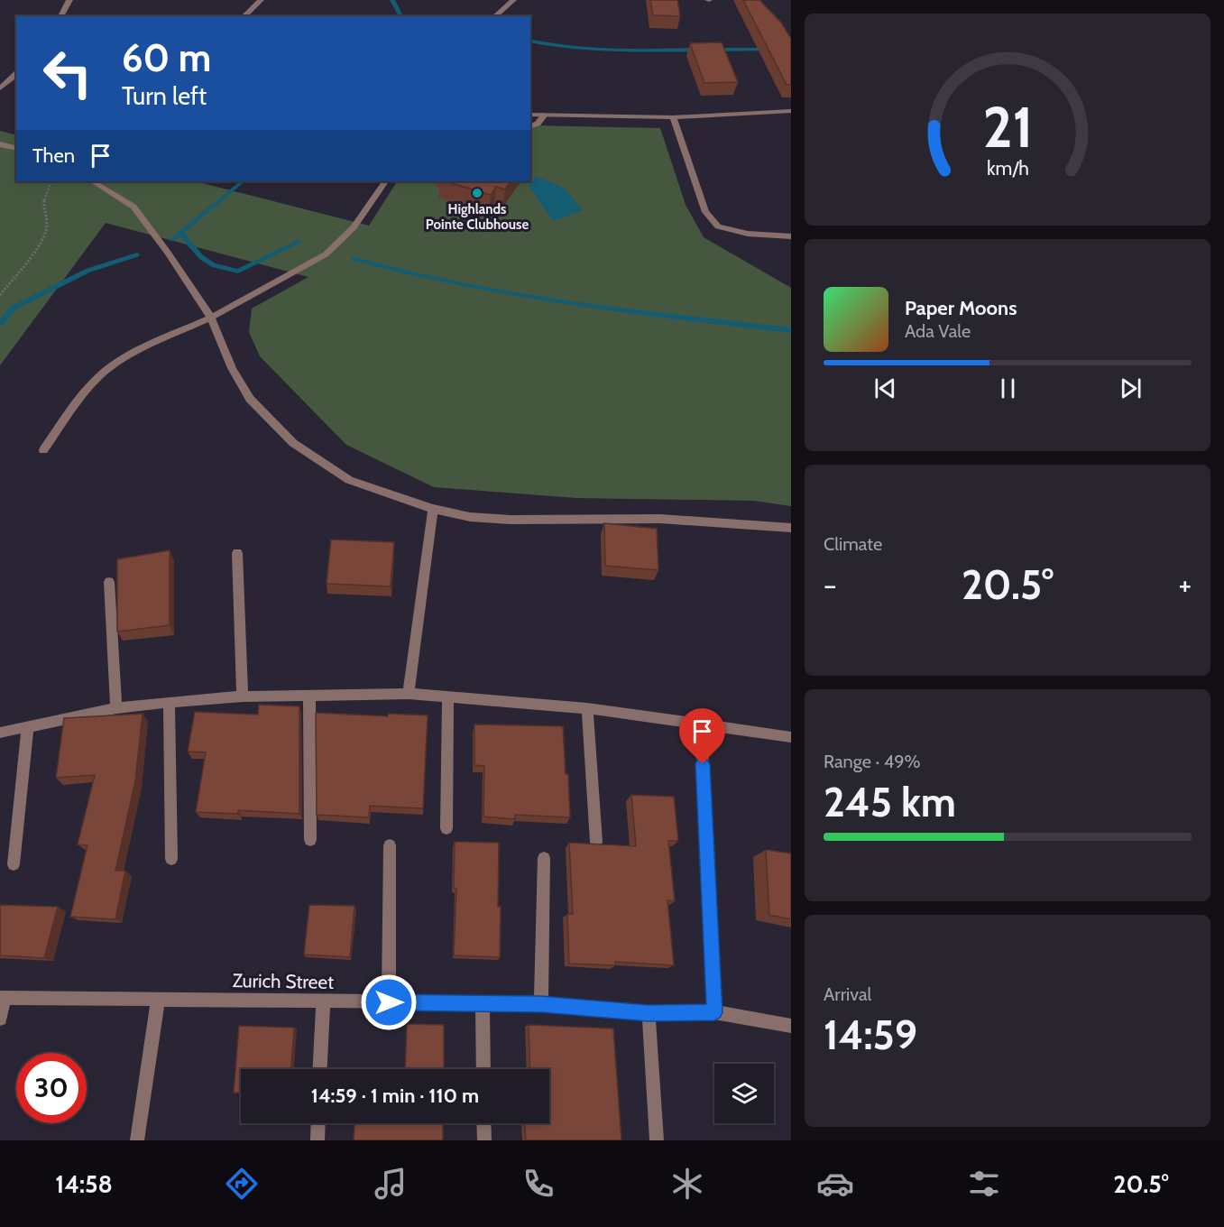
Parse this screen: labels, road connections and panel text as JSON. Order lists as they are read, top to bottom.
{
  "streets": {
    "street": ["Zurich Street"]
  },
  "places": ["Highlands Pointe Clubhouse"],
  "page": {
    "turn": ["60 m", "Turn left"],
    "then": "Then",
    "song": ["Paper Moons", "Ada Vale"],
    "tile": [
      "Climate",
      ["Range · 49%", "245 km"],
      ["Arrival", "14:59"]
    ],
    "heat": ["−", "20.5°", "+"],
    "limit": "30",
    "trip": "14:59 · 1 min · 110 m",
    "tabs": ["14:58", "20.5°"],
    "gauge": ["21", "km/h"]
  }
}
